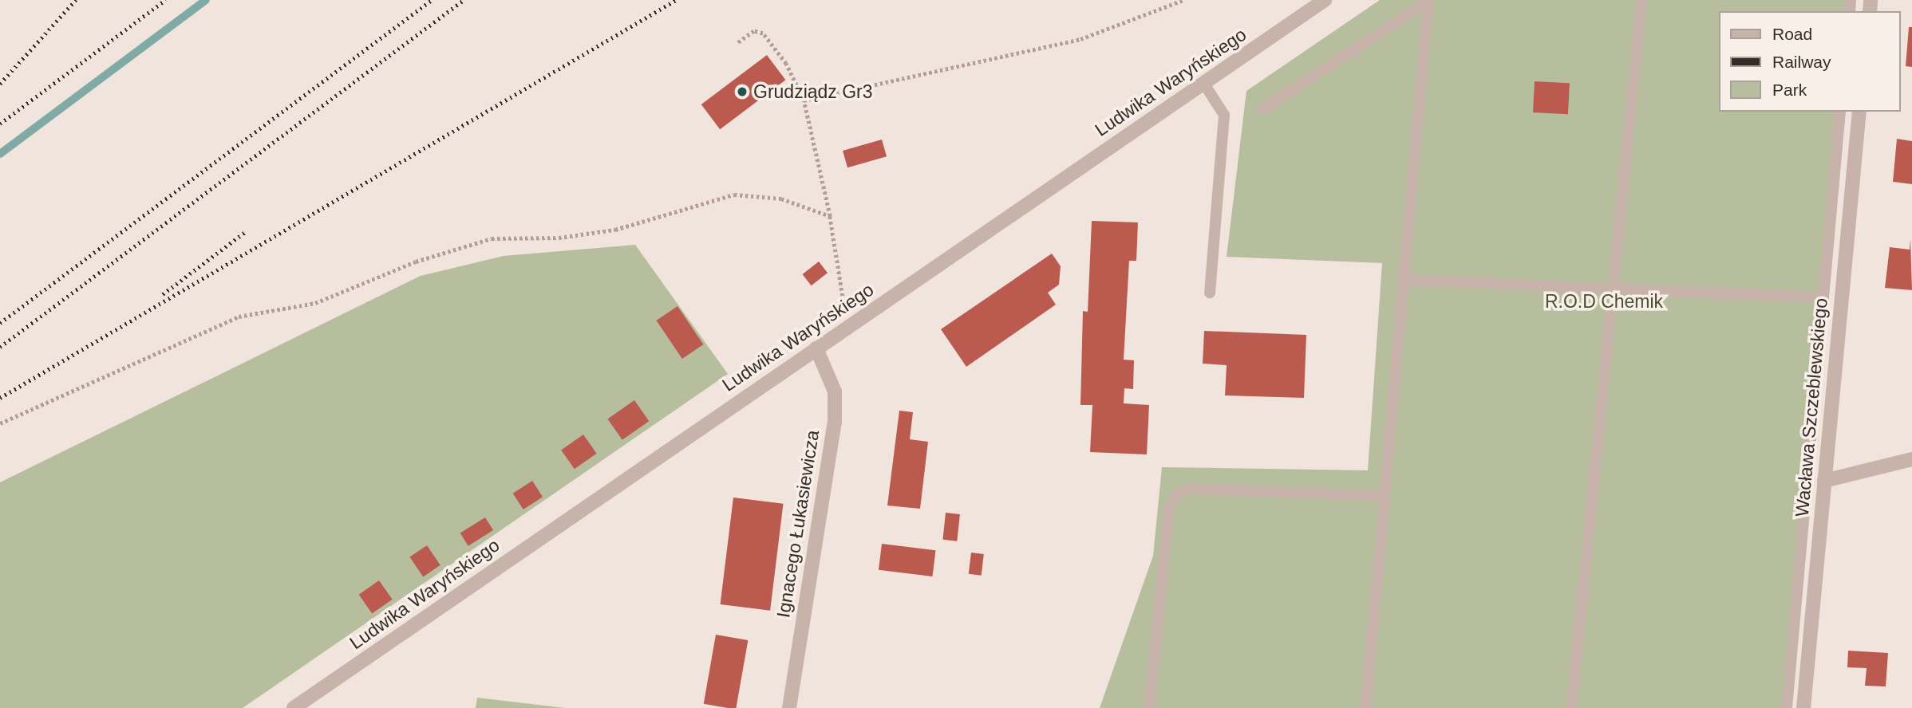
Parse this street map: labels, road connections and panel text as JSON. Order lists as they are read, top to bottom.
{
  "streets": {
    "street": ["Ludwika Waryńskiego", "Wacława Szczeblewskiego", "Ignacego Łukasiewicza"]
  },
  "crossings": [
    ["Ludwika Waryńskiego", "Ignacego Łukasiewicza"]
  ],
  "parks": ["R.O.D Chemik"],
  "places": ["Grudziądz Gr3"],
  "legend": ["Road", "Railway", "Park"]
}
